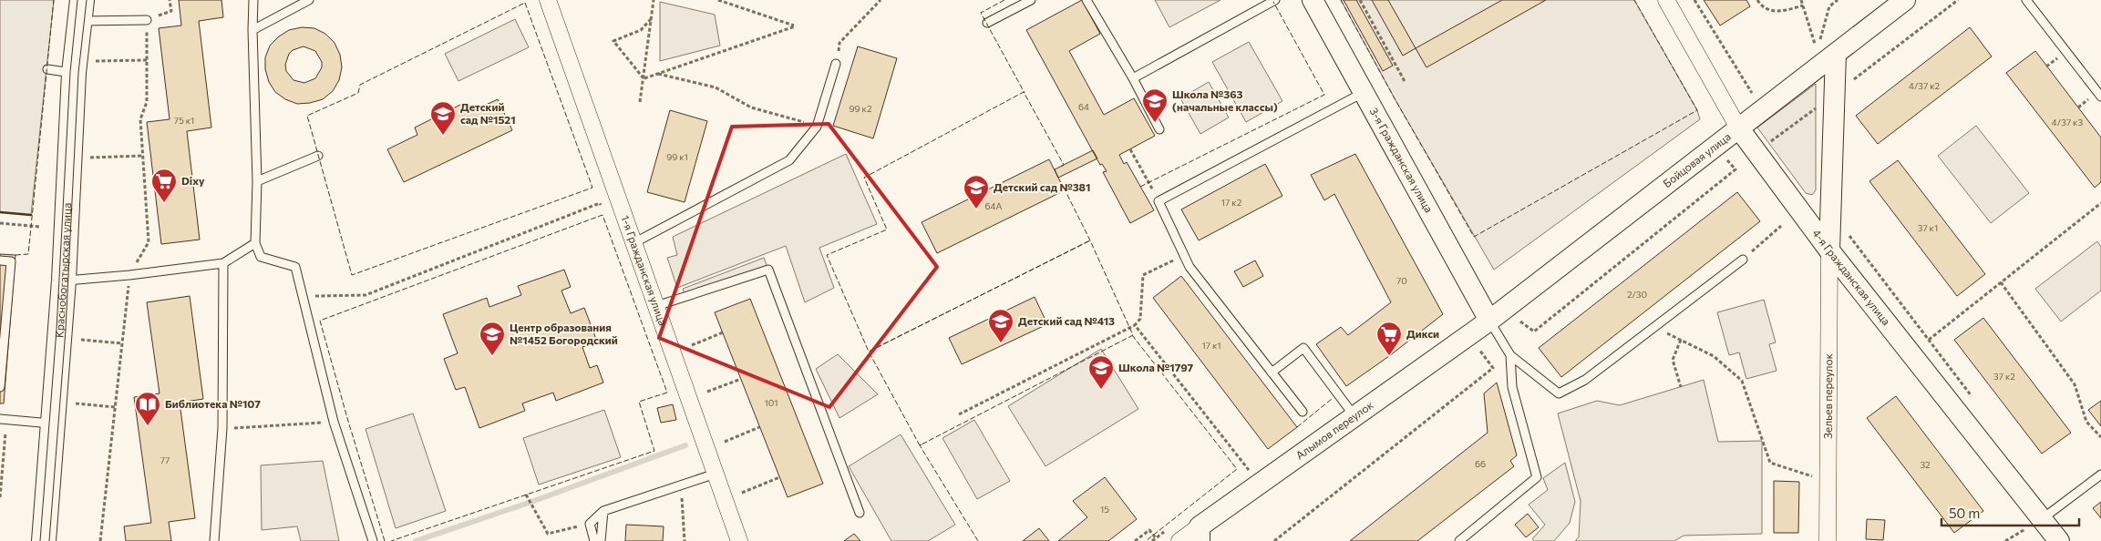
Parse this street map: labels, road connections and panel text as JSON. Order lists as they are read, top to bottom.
{
  "streets": {
    "main road": ["Краснобогатырская улица"],
    "street": [
      "Бойцовая улица",
      "3-я Гражданская улица",
      "1-я Гражданская улица",
      "4-я Гражданская улица",
      "Зельев переулок",
      "Алымов переулок"
    ]
  },
  "crossings": [
    ["Бойцовая улица", "3-я Гражданская улица"],
    ["Бойцовая улица", "4-я Гражданская улица"],
    ["Бойцовая улица", "Алымов переулок"],
    ["3-я Гражданская улица", "Алымов переулок"],
    ["4-я Гражданская улица", "Зельев переулок"]
  ],
  "places": {
    "school or university": [
      "Школа №363 (начальные классы)",
      "Детский сад №1521",
      "Детский сад №381",
      "Детский сад №413",
      "Центр образования №1452 Богородский",
      "Школа №1797"
    ],
    "supermarket": ["Dixy", "Дикси"],
    "library": ["Библиотека №107"]
  },
  "house_numbers": [
    "4/37 к2",
    "64",
    "99 к2",
    "75 к1",
    "4/37 к3",
    "99 к1",
    "17 к2",
    "64А",
    "37 к1",
    "70",
    "2/30",
    "17 к1",
    "37 к2",
    "101",
    "77",
    "66",
    "32",
    "15"
  ],
  "scale_bar": "50 m"
}
